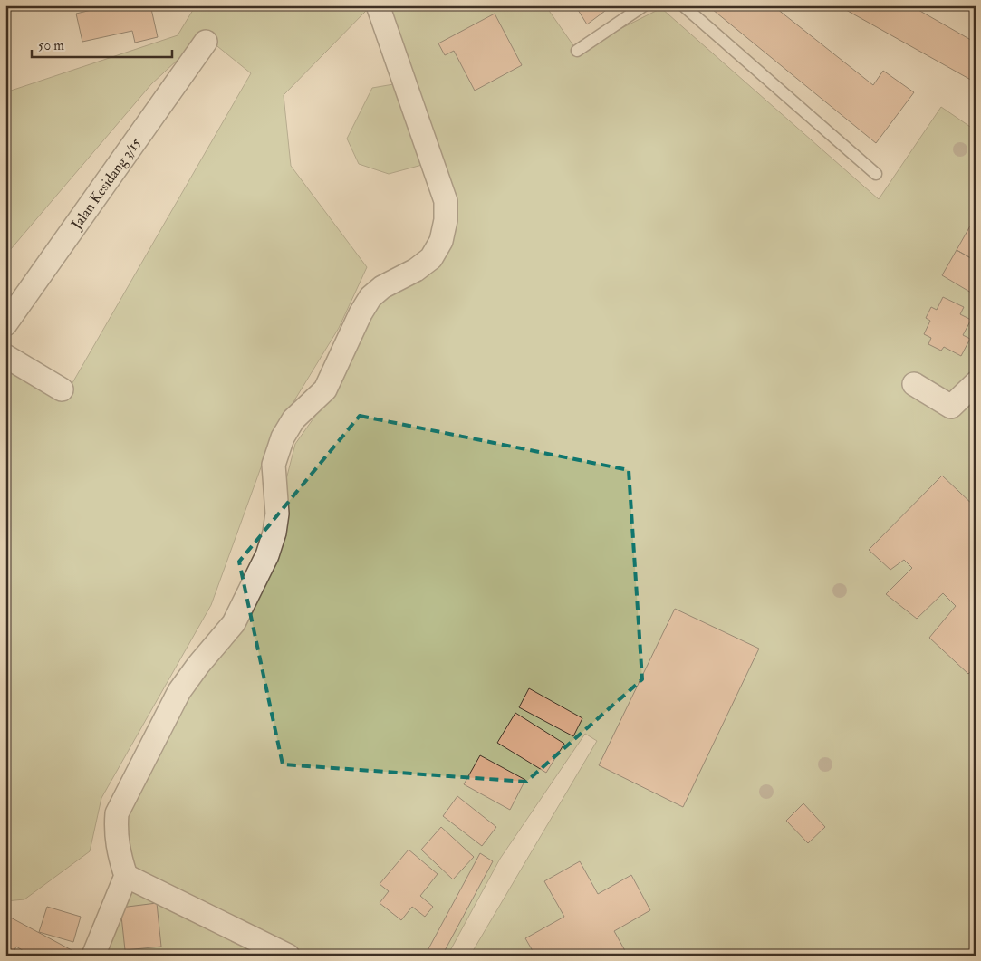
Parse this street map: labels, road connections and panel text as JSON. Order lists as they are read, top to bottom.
{
  "streets": {
    "street": ["Jalan Kesidang 3/15"]
  },
  "scale_bar": "50 m"
}
